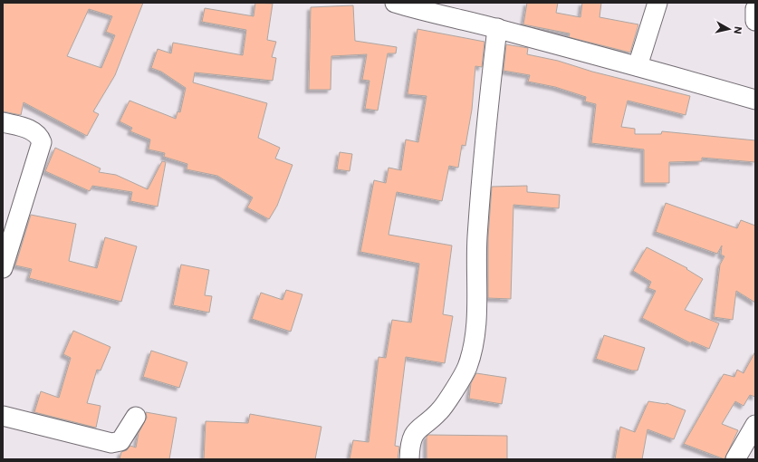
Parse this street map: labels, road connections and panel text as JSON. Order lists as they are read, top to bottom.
{
  "north": "right"
}
